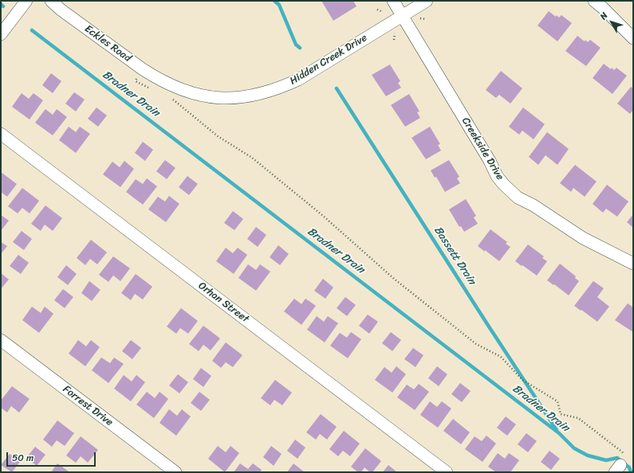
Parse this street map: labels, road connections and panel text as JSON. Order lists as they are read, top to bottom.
{
  "streets": {
    "street": [
      "Eckles Road",
      "Hidden Creek Drive",
      "Creekside Drive",
      "Orhan Street",
      "Forrest Drive"
    ]
  },
  "crossings": [
    ["Eckles Road", "Hidden Creek Drive"],
    ["Hidden Creek Drive", "Creekside Drive"]
  ],
  "water": ["Bradner Drain", "Bassett Drain"],
  "scale_bar": "50 m",
  "north": "top left"
}
